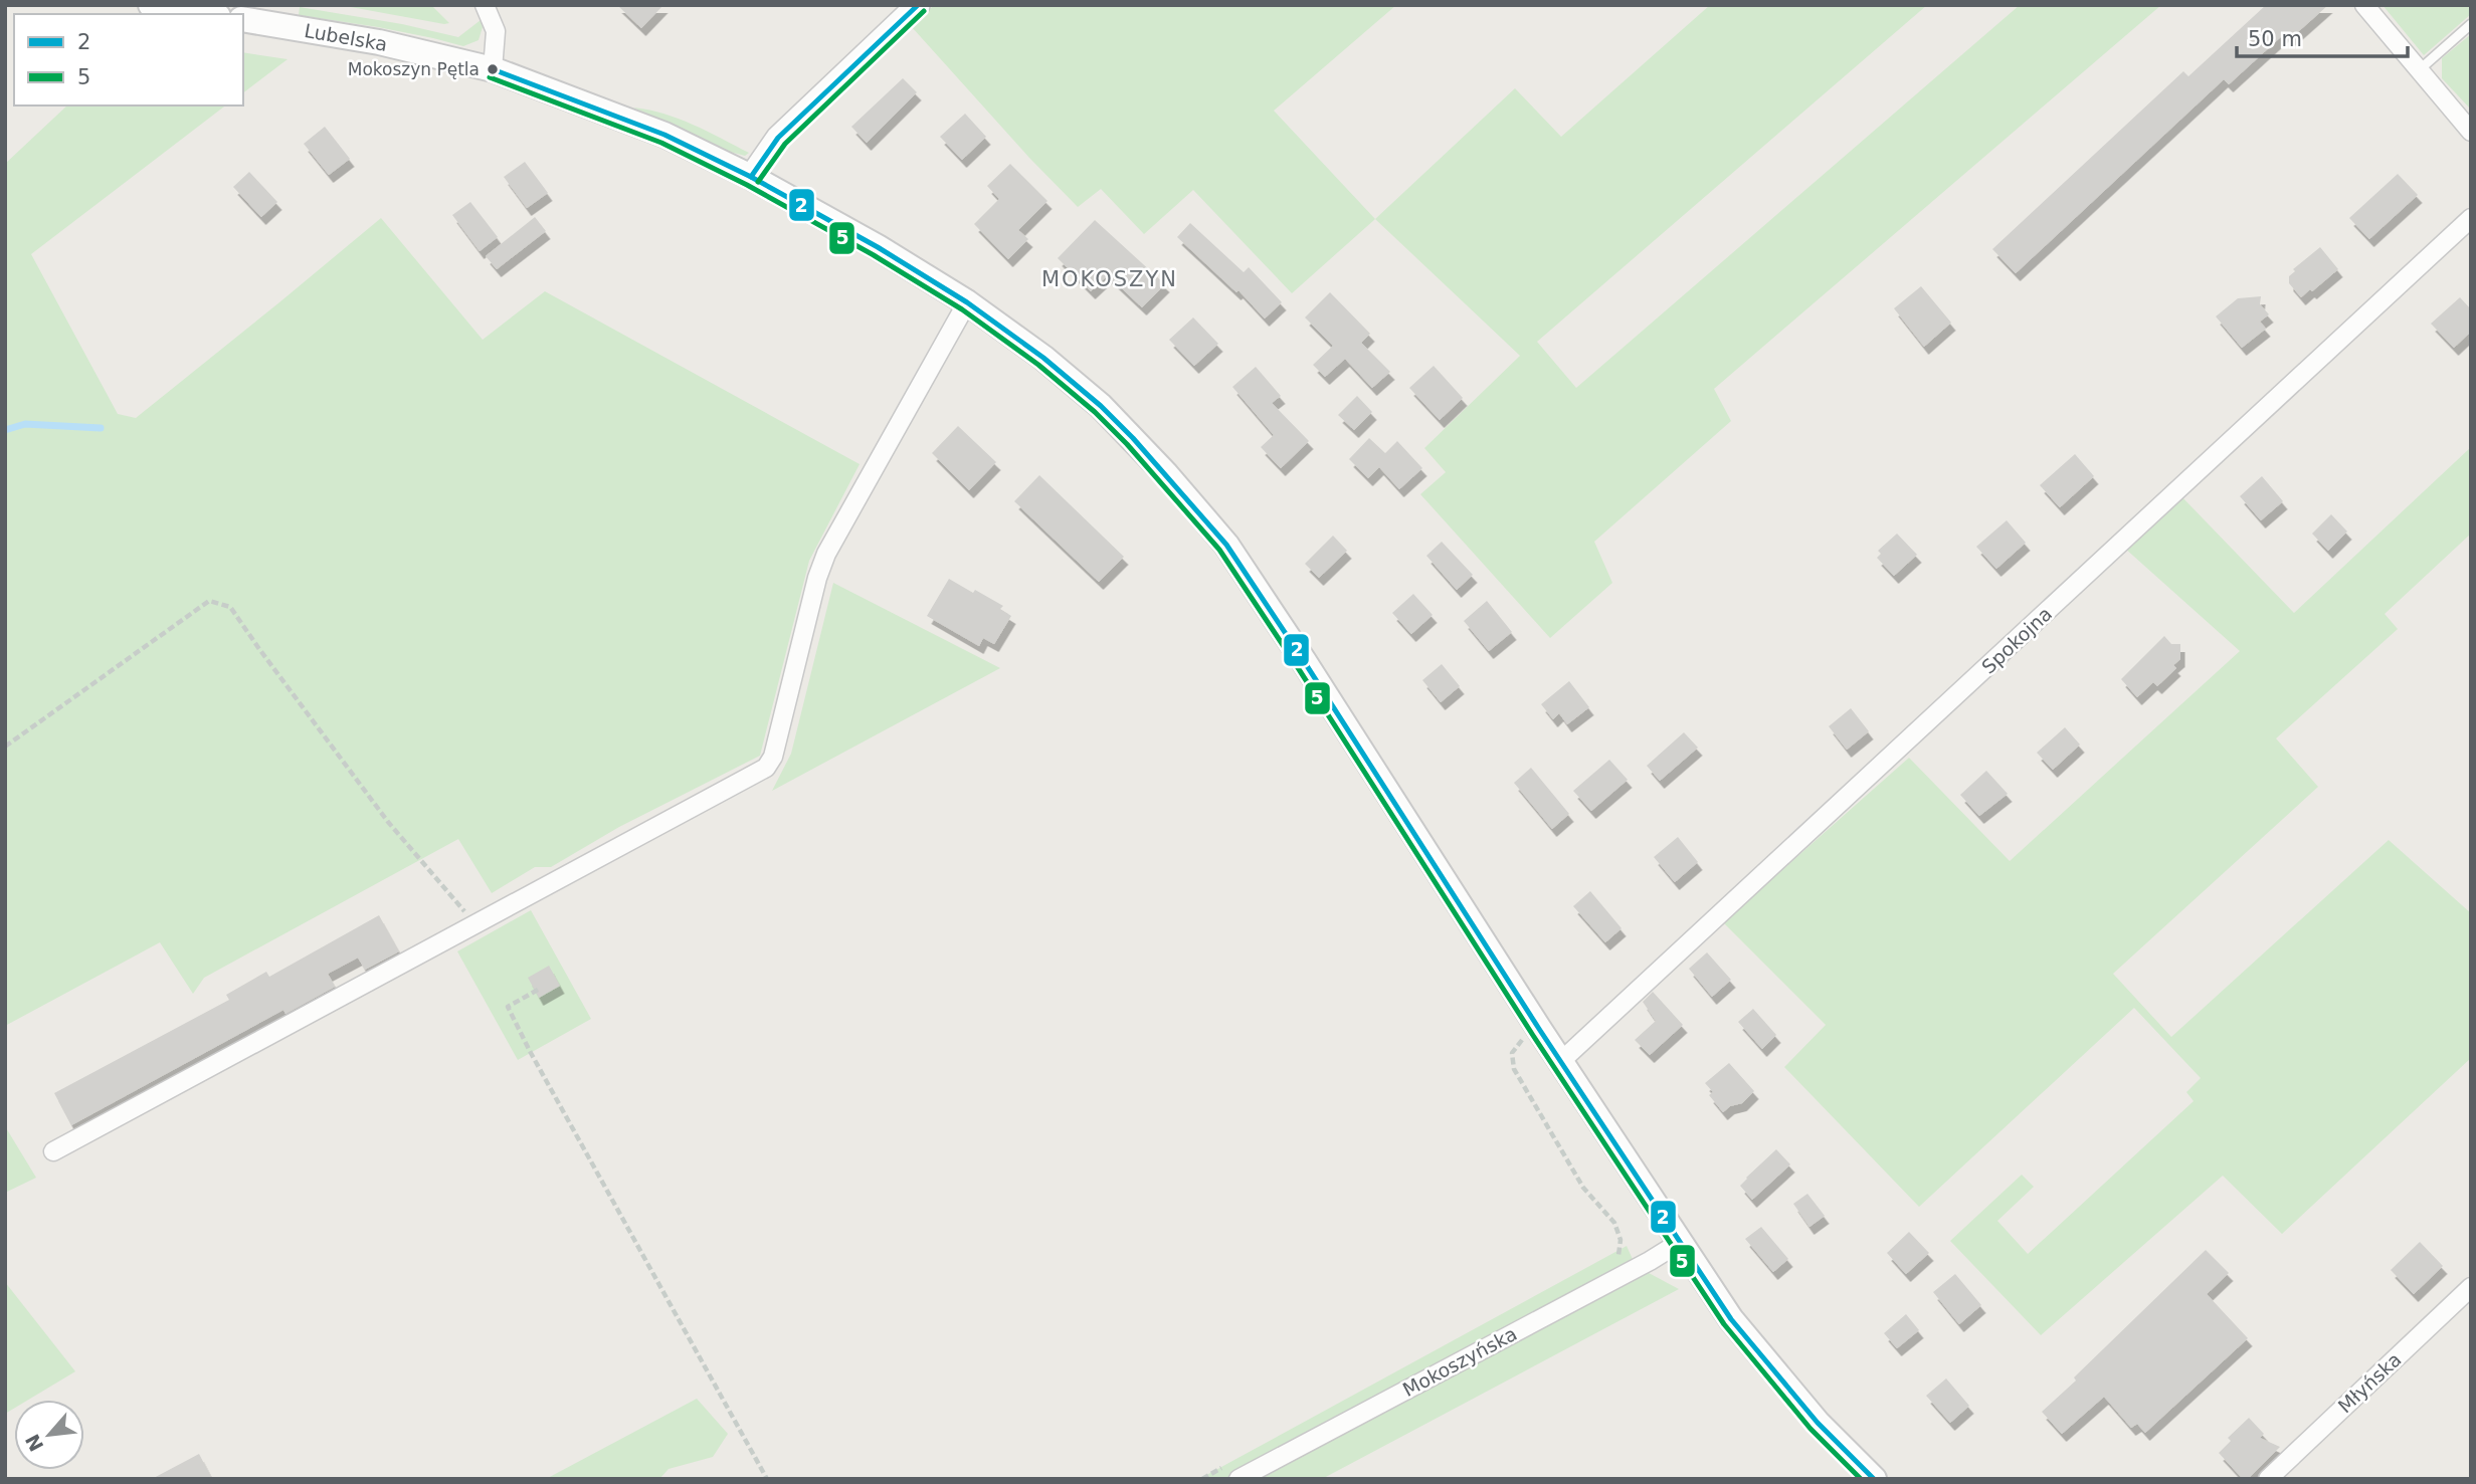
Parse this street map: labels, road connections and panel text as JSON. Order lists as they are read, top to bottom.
{
  "streets": {
    "main road": ["Lubelska"],
    "street": ["Spokojna", "Mokoszyńska", "Młyńska"]
  },
  "crossings": [
    ["Lubelska", "Spokojna"],
    ["Lubelska", "Mokoszyńska"]
  ],
  "districts": ["MOKOSZYN"],
  "places": ["Mokoszyn Pętla"],
  "lines": ["transit line 2", "transit line 5"],
  "legend": ["2", "5"],
  "scale_bar": "50 m",
  "north": "bottom left"
}
